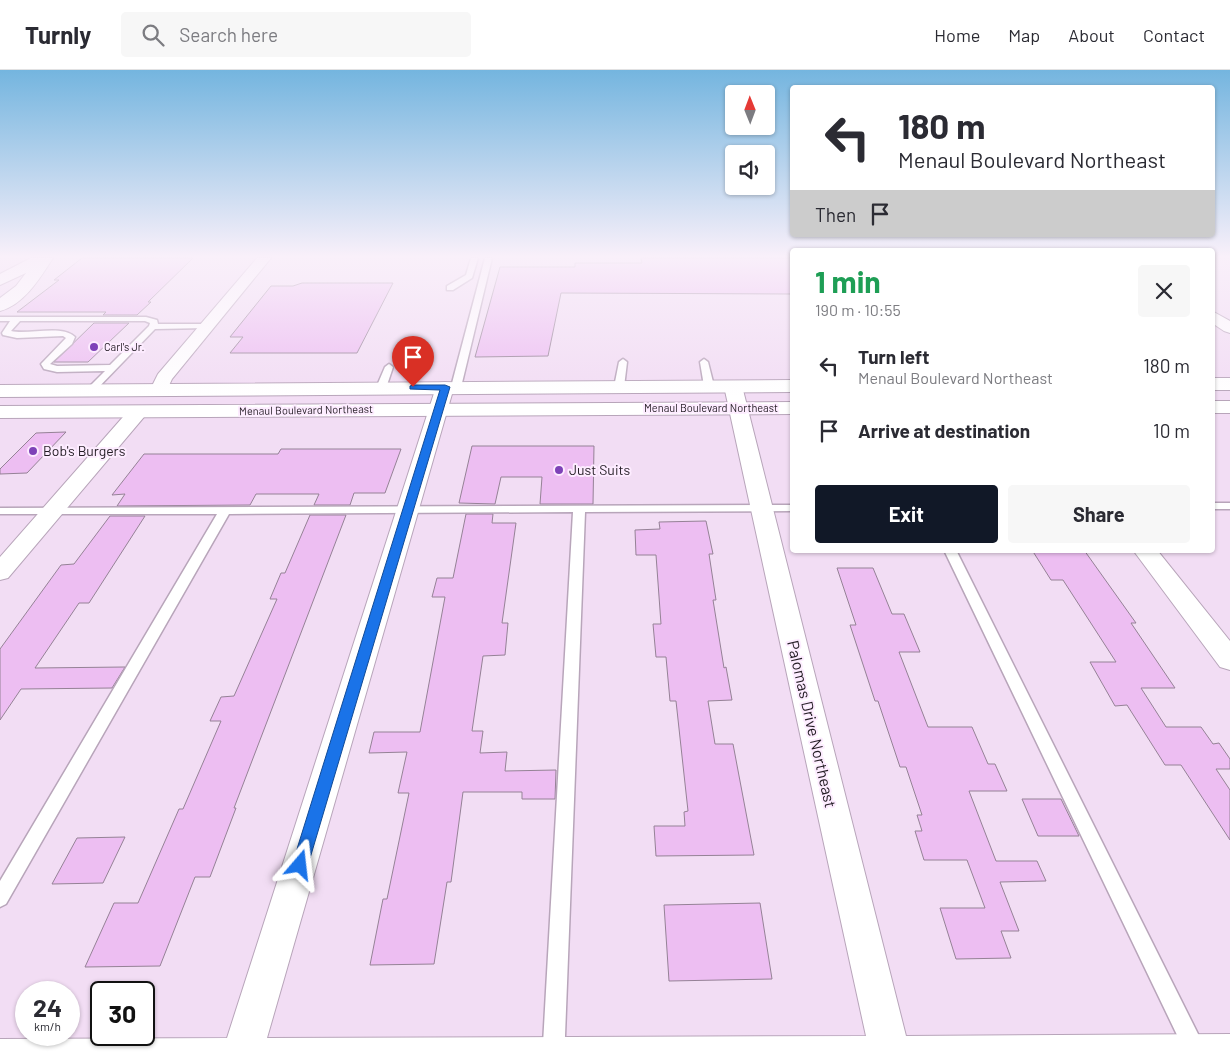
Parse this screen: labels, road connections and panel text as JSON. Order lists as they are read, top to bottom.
{
  "streets": {
    "main road": ["Menaul Boulevard Northeast"],
    "street": ["Palomas Drive Northeast"]
  },
  "crossings": [
    ["Menaul Boulevard Northeast", "Palomas Drive Northeast"]
  ],
  "places": ["Carl's Jr.", "Bob's Burgers", "Just Suits"],
  "north": "top",
  "page": {
    "header": "Turnly",
    "search": "Search here",
    "nav": [
      "Home",
      "Map",
      "About",
      "Contact"
    ],
    "turn": ["180 m", "Menaul Boulevard Northeast"],
    "then": "Then",
    "heading": ["1 min", "190 m · 10:55"],
    "list": [
      {
        "name": "Turn left",
        "note": "Menaul Boulevard Northeast",
        "value": "180 m"
      },
      {
        "name": "Arrive at destination",
        "value": "10 m"
      }
    ],
    "buttons": ["Exit", "Share"],
    "speed": "24 km/h",
    "limit": "30"
  }
}
